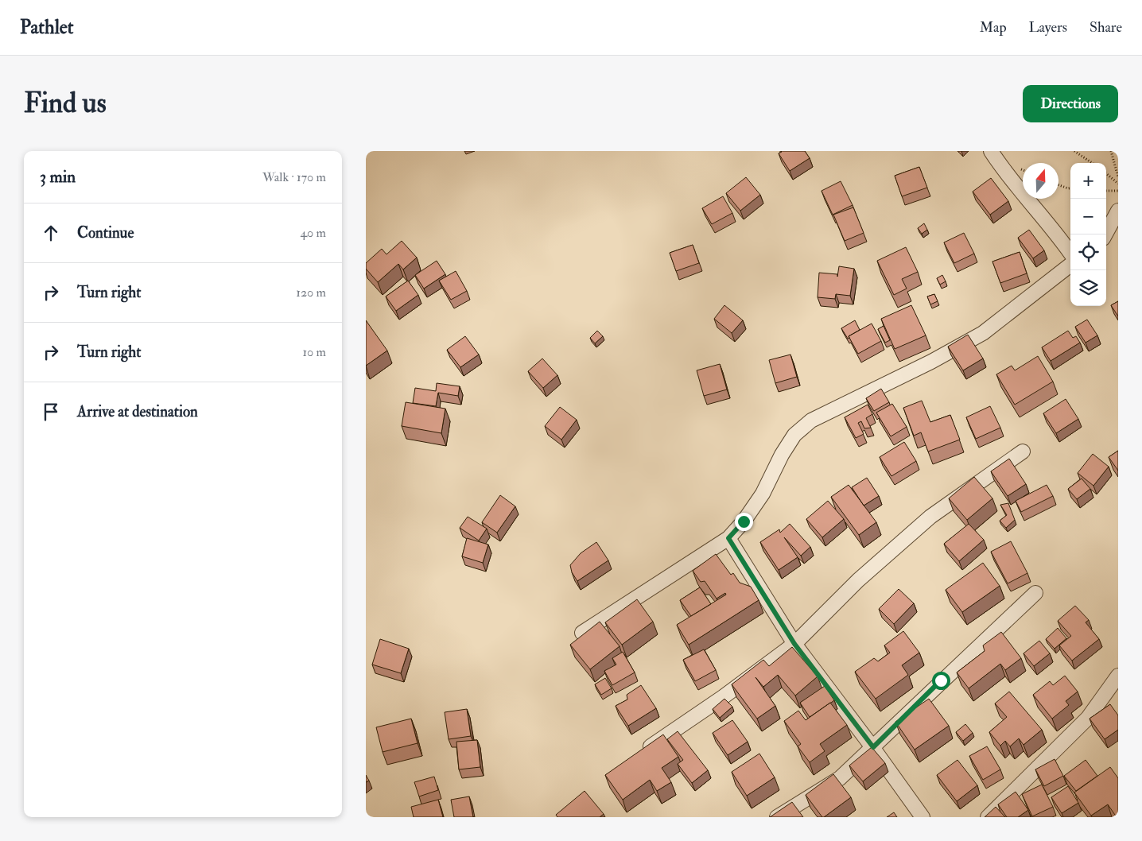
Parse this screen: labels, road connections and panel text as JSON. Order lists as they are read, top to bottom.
{
  "north": "top",
  "page": {
    "header": "Pathlet",
    "nav": ["Map", "Layers", "Share"],
    "buttons": "Directions",
    "title": "Find us",
    "heading": ["3 min", "Walk · 170 m"],
    "map_buttons": ["+", "−"],
    "list": [
      ["Continue", "40 m"],
      ["Turn right", "120 m"],
      ["Turn right", "10 m"],
      "Arrive at destination"
    ]
  }
}
